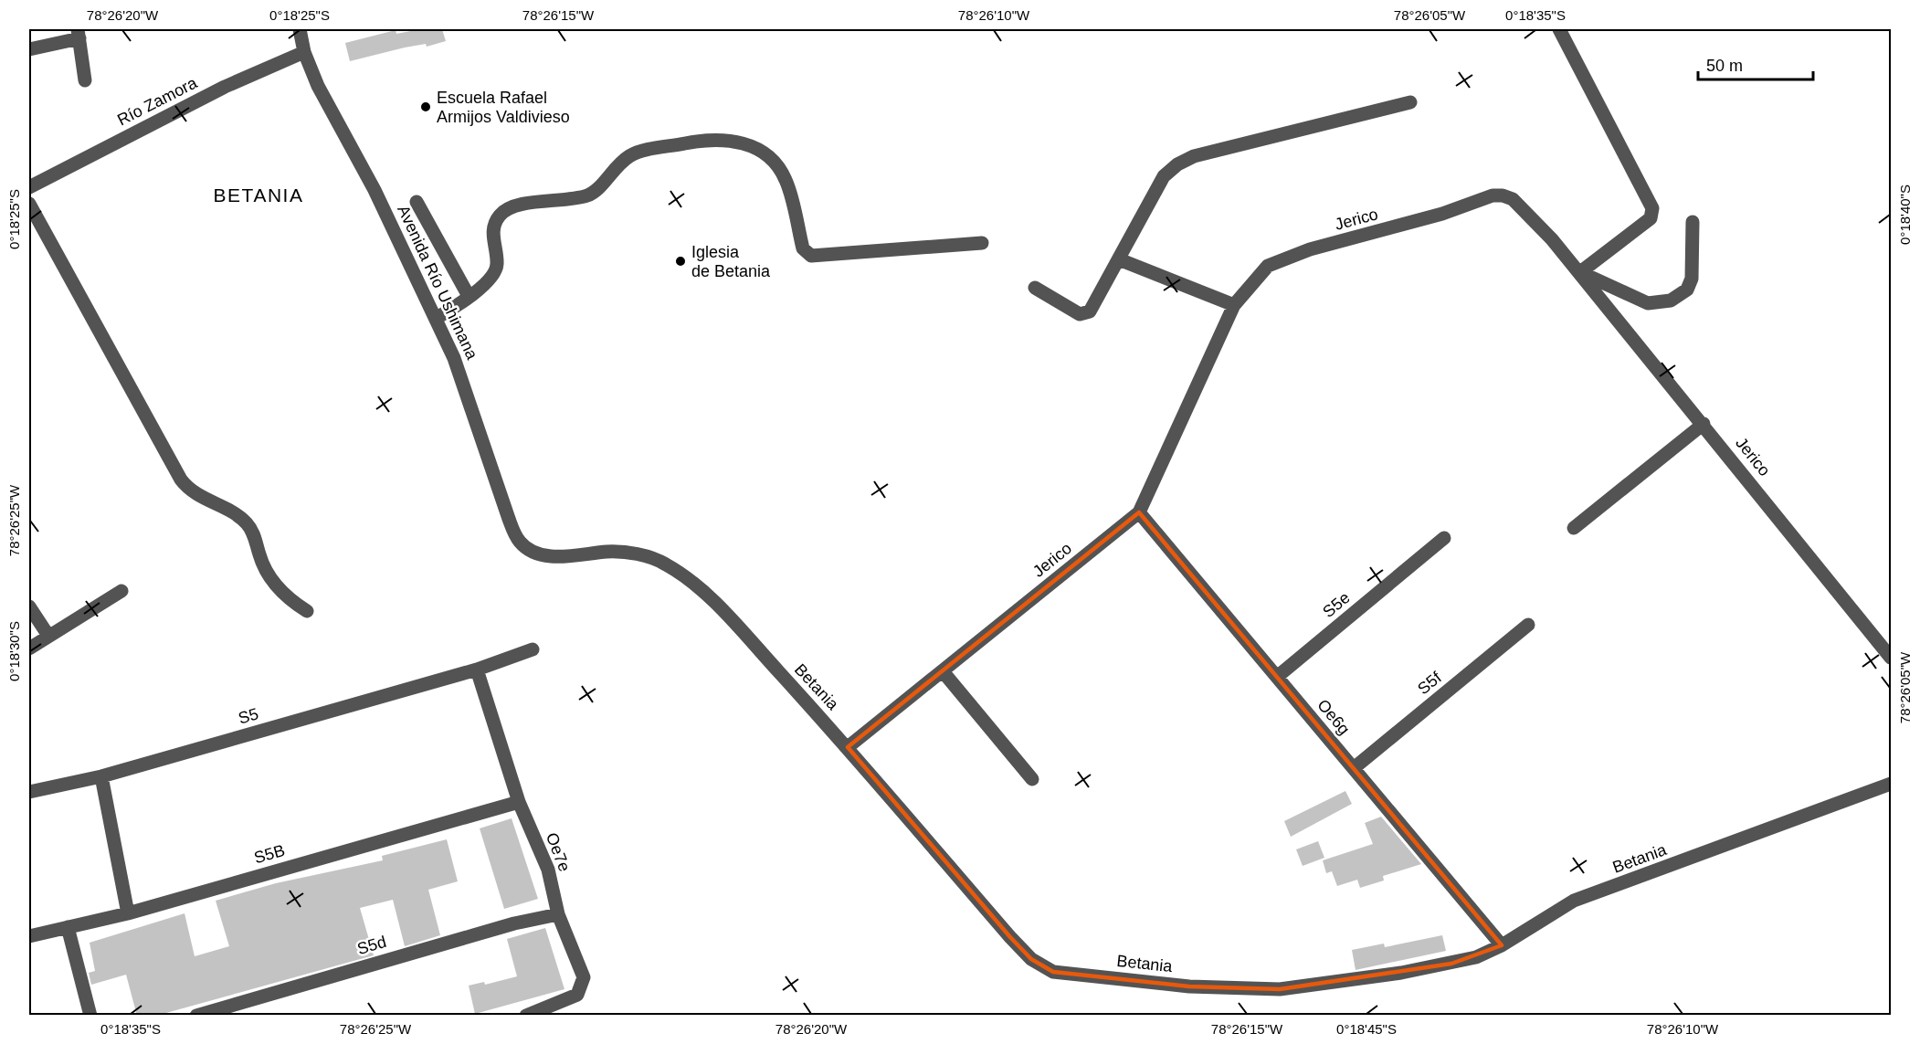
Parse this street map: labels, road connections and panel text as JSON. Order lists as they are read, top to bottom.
{
  "streets": {
    "street": [
      "Río Zamora",
      "Jerico",
      "Avenida Río Ushimana",
      "S5e",
      "S5f",
      "Betania",
      "S5",
      "Oe6g",
      "Oe7e",
      "S5B",
      "S5d"
    ]
  },
  "crossings": [
    ["Río Zamora", "Avenida Río Ushimana"],
    ["Jerico", "Betania"],
    ["Jerico", "Oe6g"],
    ["Avenida Río Ushimana", "Betania"],
    ["S5e", "Oe6g"],
    ["S5f", "Oe6g"],
    ["Betania", "Oe6g"],
    ["S5", "Oe7e"],
    ["Oe7e", "S5B"],
    ["Oe7e", "S5d"]
  ],
  "districts": ["BETANIA"],
  "places": ["Escuela Rafael Armijos Valdivieso", "Iglesia de Betania"],
  "scale_bar": "50 m",
  "coordinates": [
    "78°26'20\"W",
    "0°18'25\"S",
    "78°26'15\"W",
    "78°26'10\"W",
    "78°26'05\"W",
    "0°18'35\"S",
    "0°18'40\"S",
    "78°26'25\"W",
    "0°18'30\"S",
    "0°18'45\"S"
  ]
}
